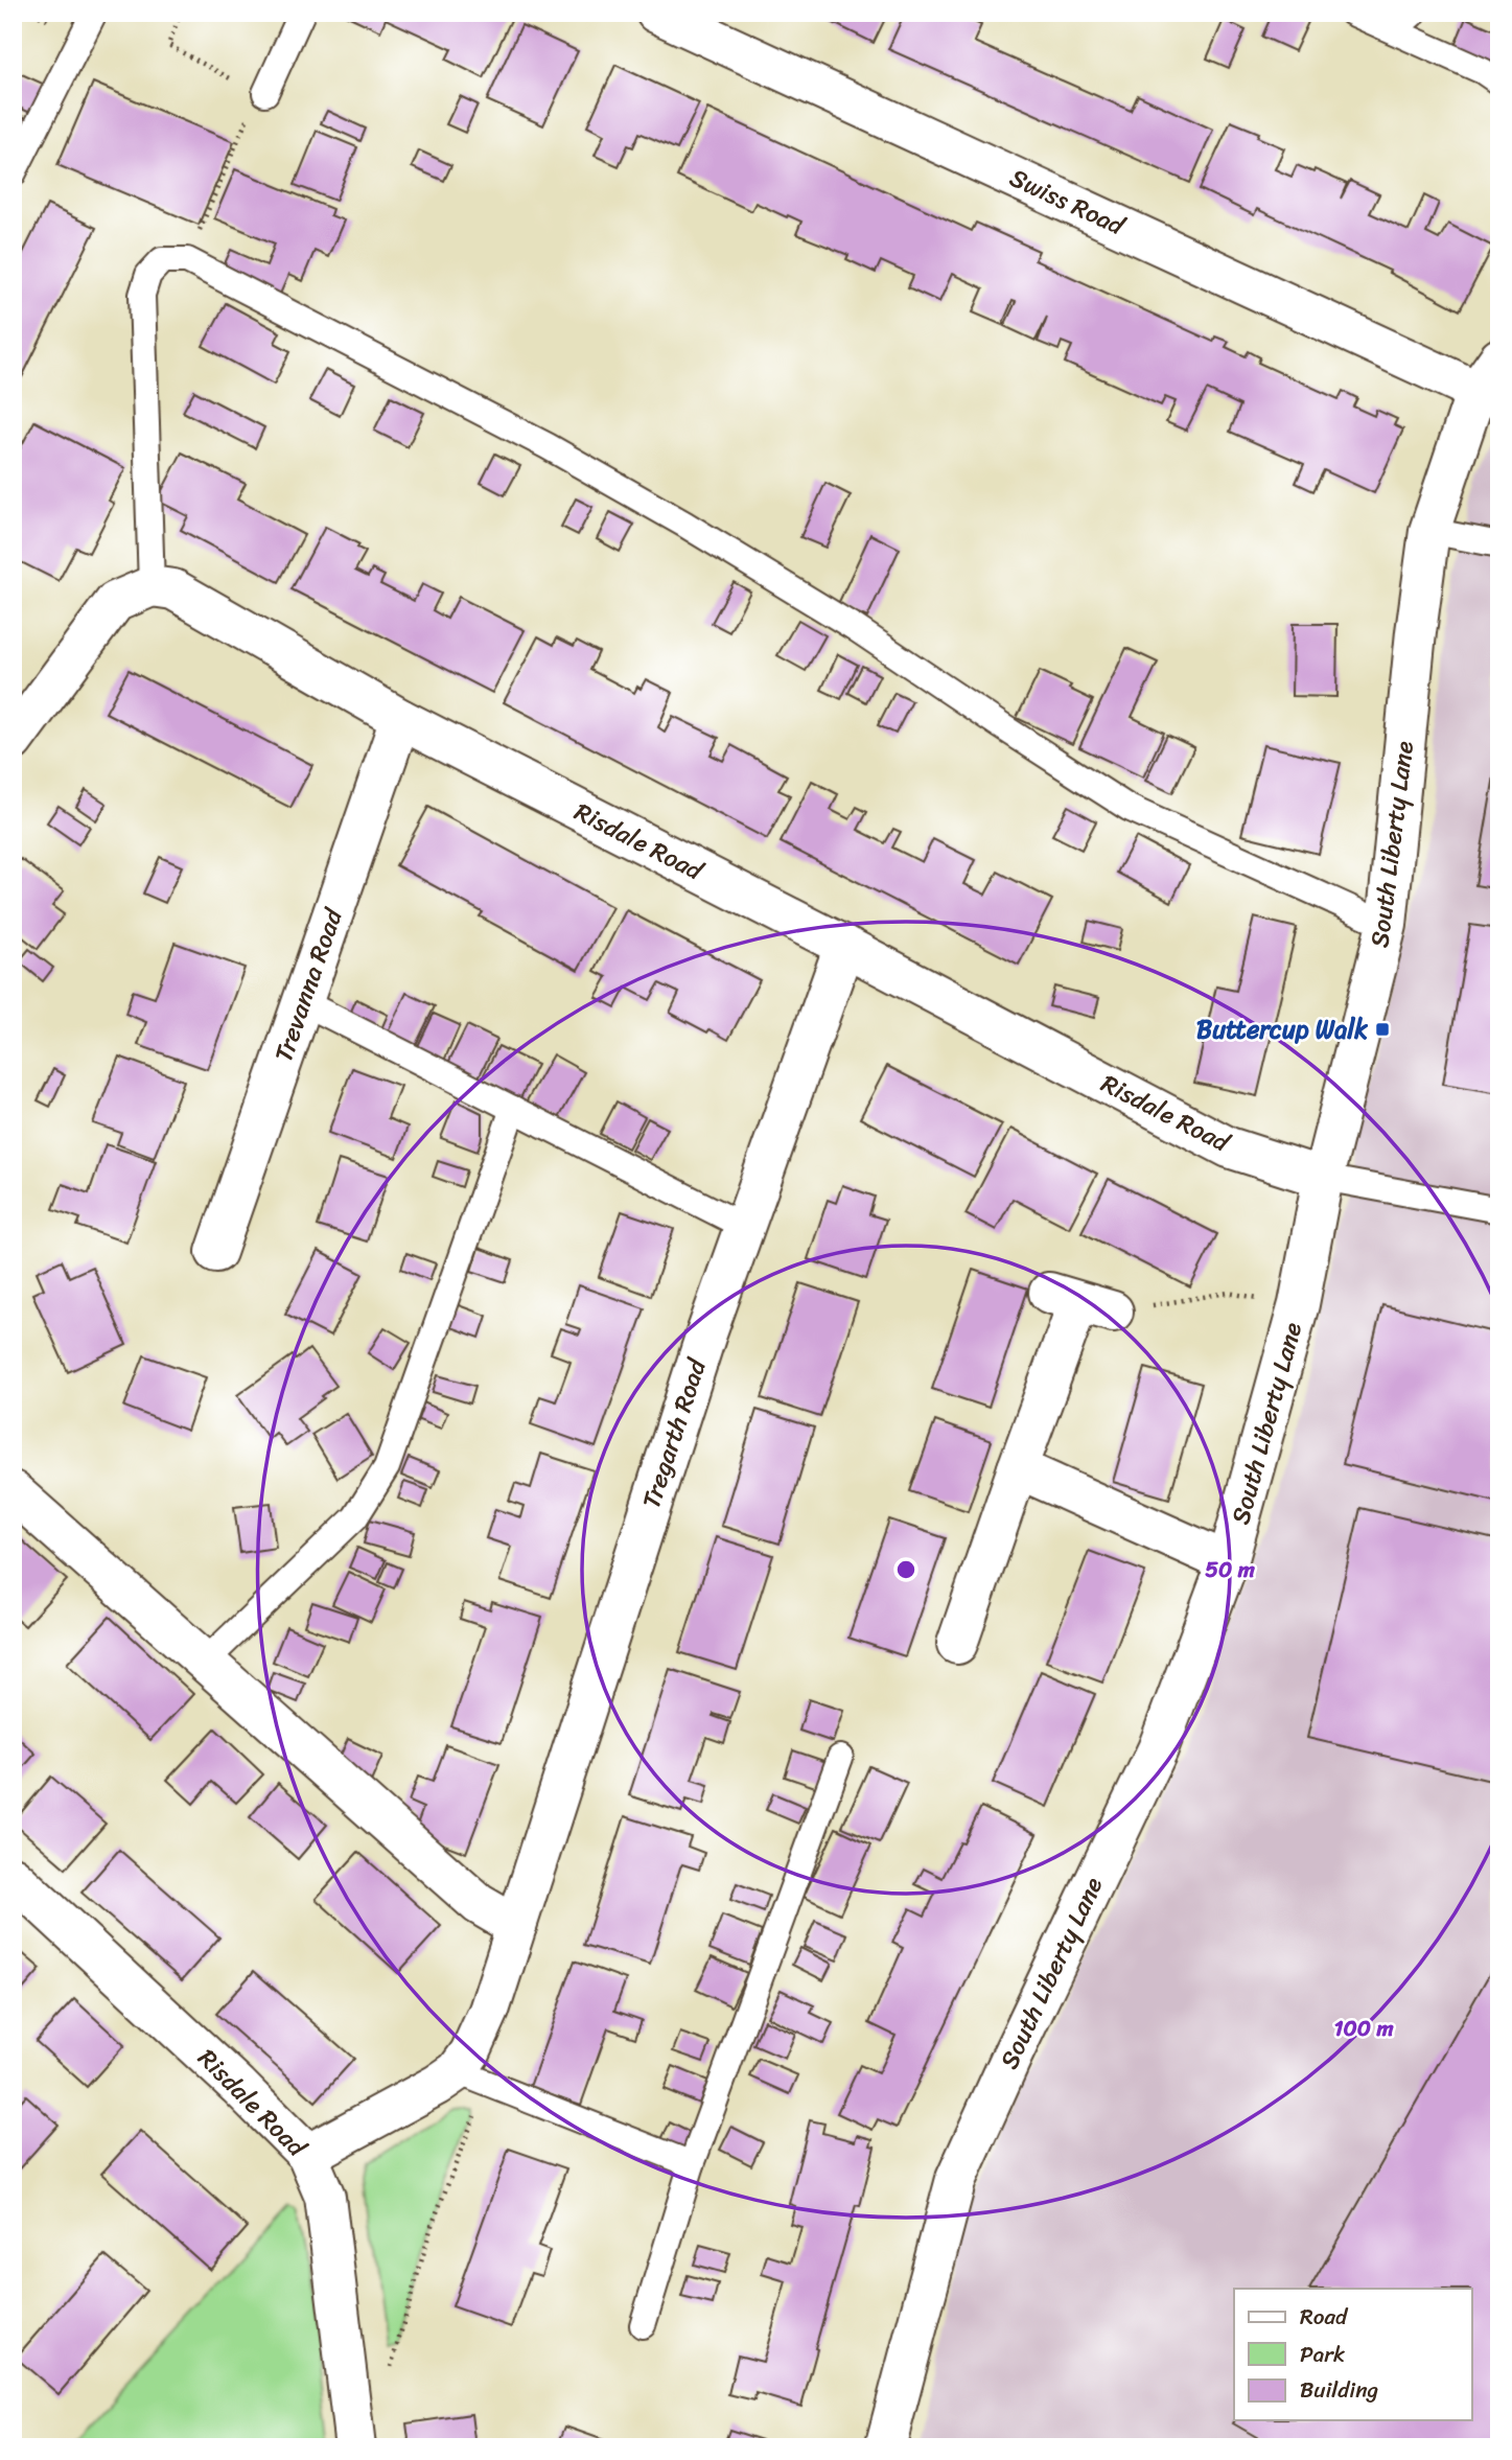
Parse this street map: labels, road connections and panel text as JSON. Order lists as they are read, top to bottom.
{
  "streets": {
    "street": [
      "Swiss Road",
      "Risdale Road",
      "South Liberty Lane",
      "Trevanna Road",
      "Tregarth Road"
    ]
  },
  "crossings": [
    ["Swiss Road", "South Liberty Lane"],
    ["Risdale Road", "South Liberty Lane"],
    ["Risdale Road", "Trevanna Road"],
    ["Risdale Road", "Tregarth Road"]
  ],
  "places": {
    "transit": ["Buttercup Walk"]
  },
  "legend": ["Road", "Park", "Building"],
  "rings": ["50 m", "100 m"]
}
